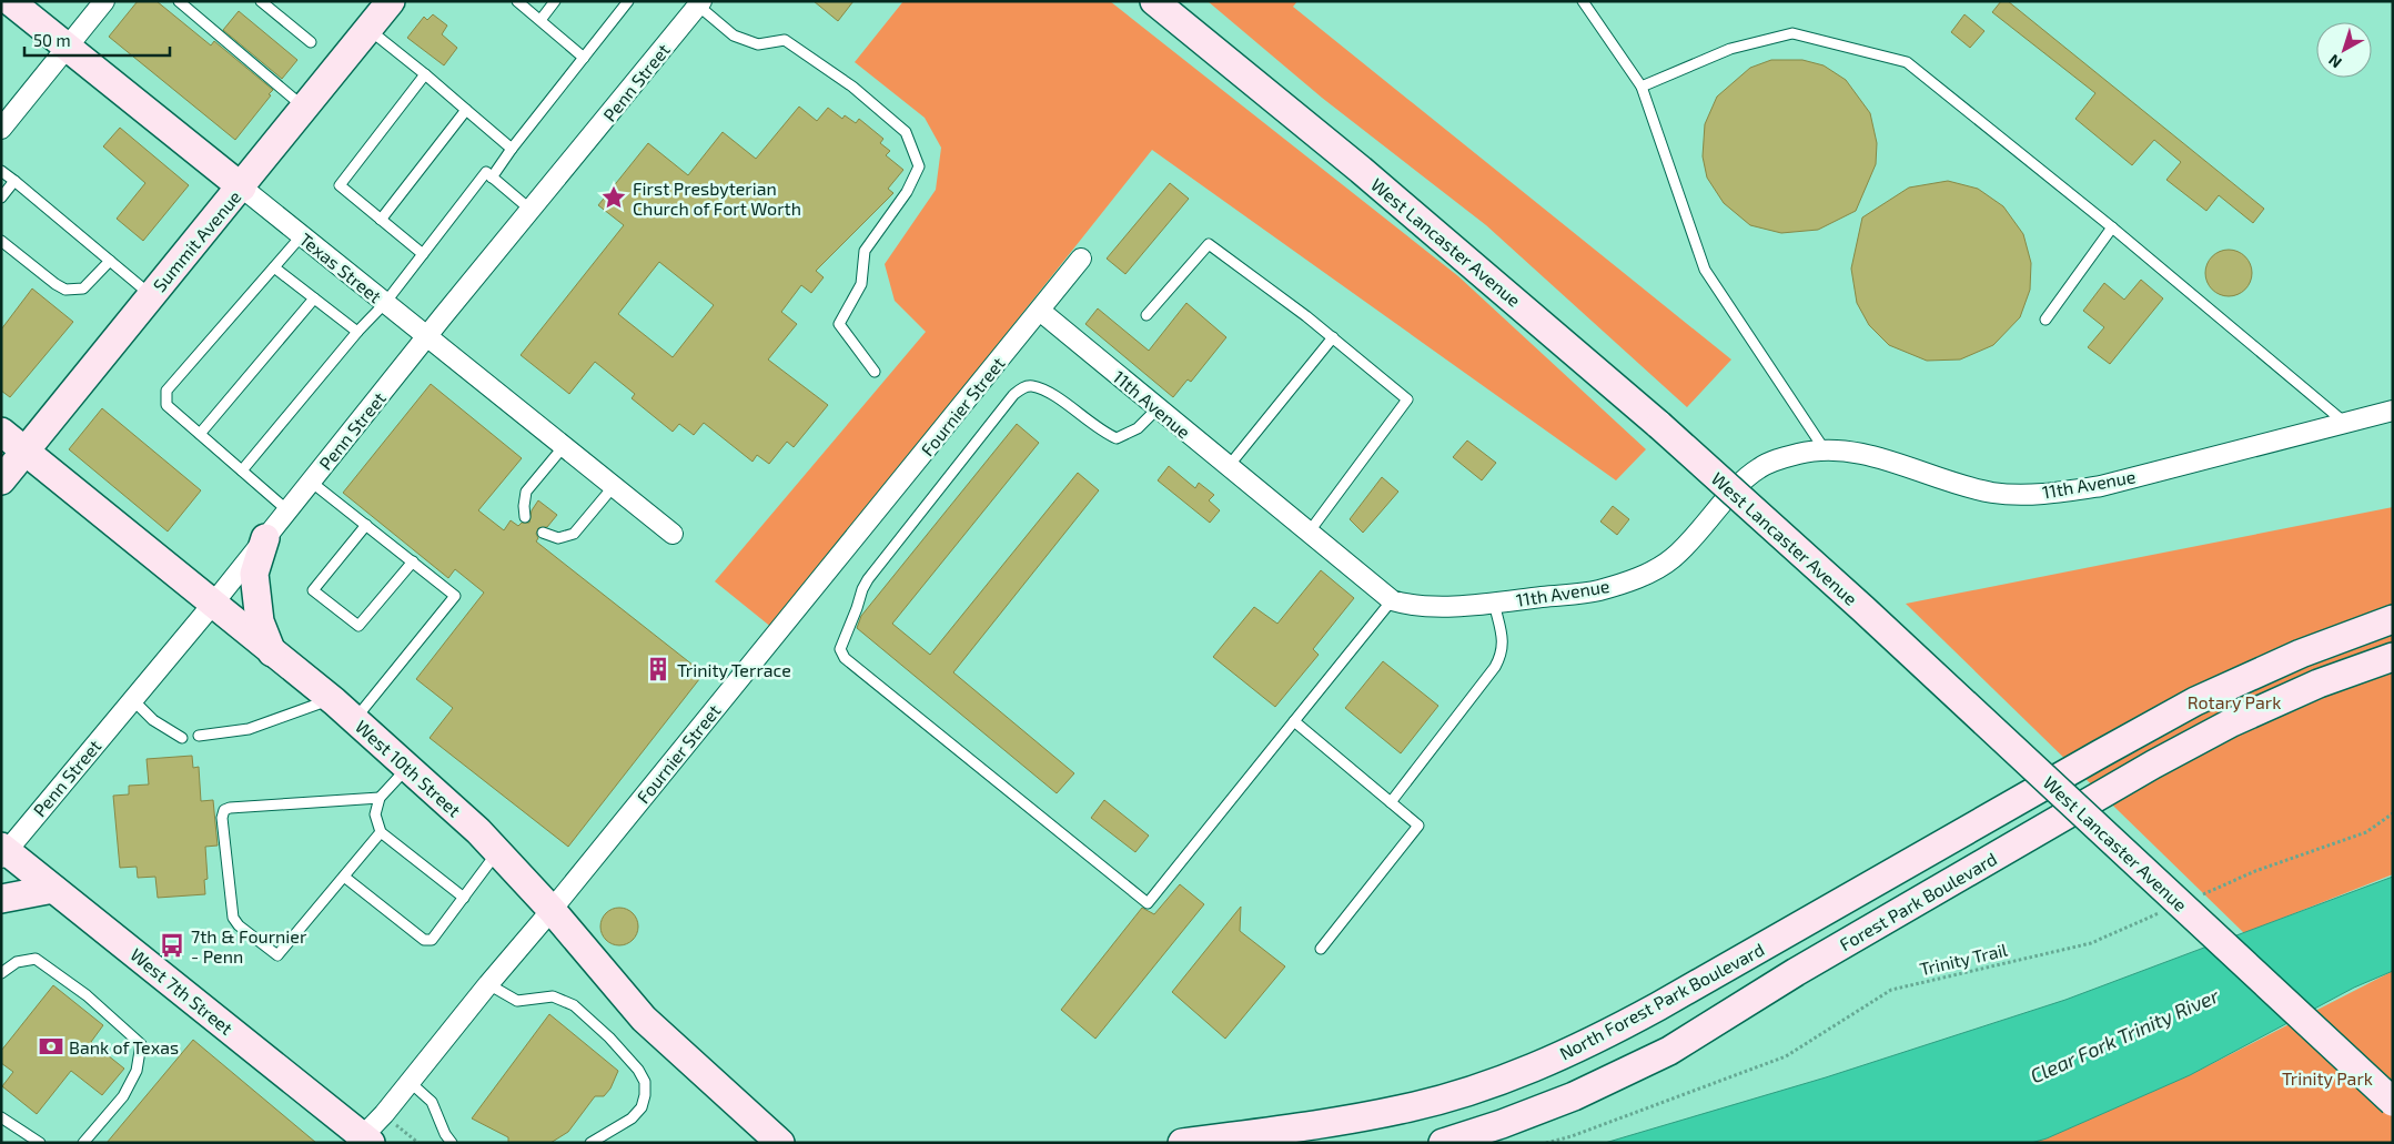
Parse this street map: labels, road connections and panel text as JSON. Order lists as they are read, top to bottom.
{
  "streets": {
    "main road": [
      "Summit Avenue",
      "West Lancaster Avenue",
      "Texas Street",
      "West 10th Street",
      "Forest Park Boulevard",
      "West 7th Street",
      "North Forest Park Boulevard"
    ],
    "street": ["Penn Street", "11th Avenue", "Fournier Street"],
    "path": ["Trinity Trail"]
  },
  "crossings": [
    ["Penn Street", "Texas Street"],
    ["Penn Street", "West 10th Street"],
    ["Penn Street", "West 7th Street"],
    ["Summit Avenue", "Texas Street"],
    ["Summit Avenue", "West 10th Street"],
    ["11th Avenue", "Fournier Street"],
    ["Fournier Street", "West 10th Street"],
    ["Fournier Street", "West 7th Street"]
  ],
  "water": ["Clear Fork Trinity River"],
  "parks": ["Rotary Park", "Trinity Park"],
  "places": {
    "place": ["First Presbyterian Church of Fort Worth"],
    "building": ["Trinity Terrace"],
    "bus stop": ["7th & Fournier - Penn"],
    "bank": ["Bank of Texas"]
  },
  "scale_bar": "50 m",
  "north": "bottom left"
}
